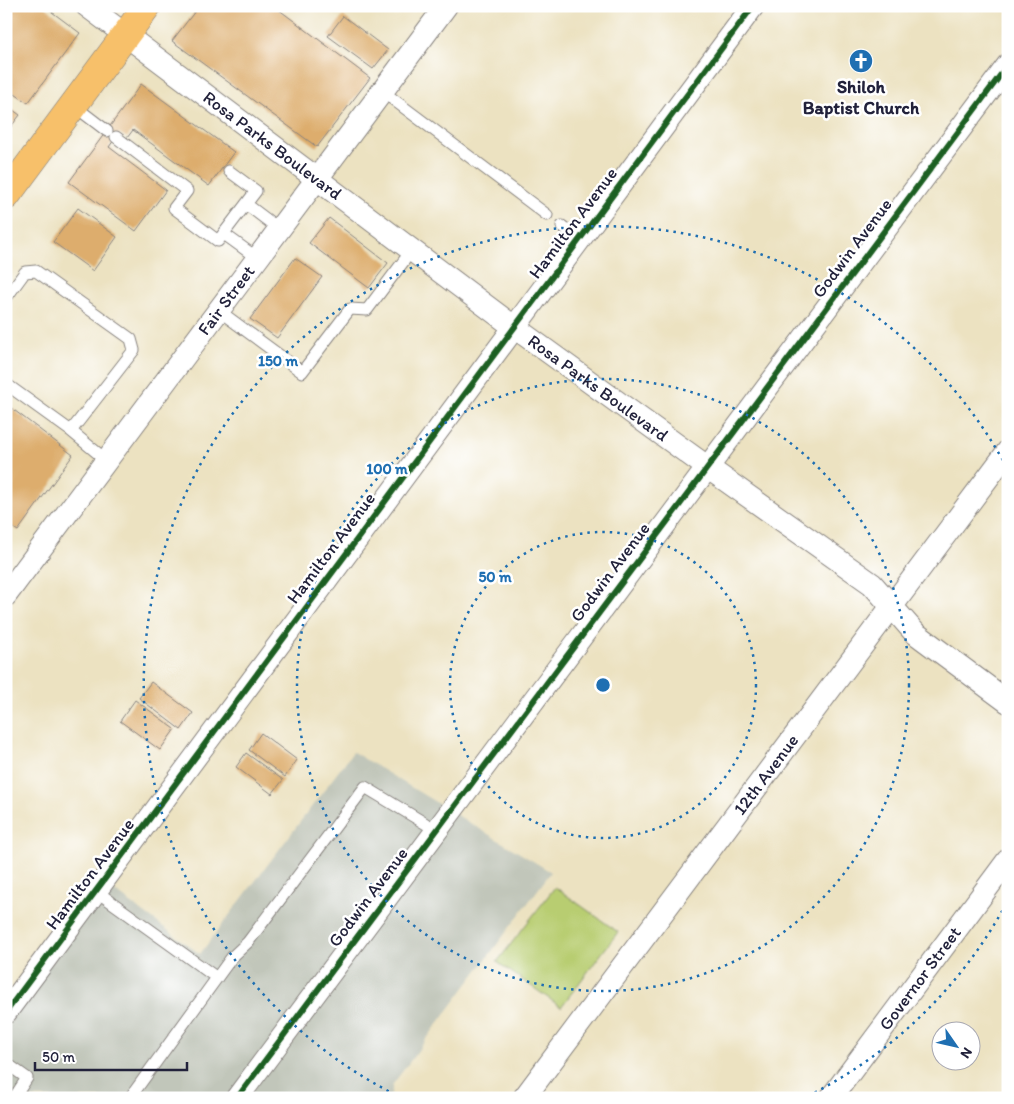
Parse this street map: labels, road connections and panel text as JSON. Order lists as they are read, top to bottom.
{
  "streets": {
    "street": [
      "Rosa Parks Boulevard",
      "Hamilton Avenue",
      "Godwin Avenue",
      "Fair Street",
      "12th Avenue",
      "Governor Street"
    ]
  },
  "crossings": [
    ["Rosa Parks Boulevard", "Hamilton Avenue"],
    ["Rosa Parks Boulevard", "Godwin Avenue"],
    ["Rosa Parks Boulevard", "Fair Street"],
    ["Rosa Parks Boulevard", "12th Avenue"]
  ],
  "places": {
    "church": ["Shiloh Baptist Church"]
  },
  "scale_bar": "50 m",
  "north": "bottom right",
  "rings": ["150 m", "100 m", "50 m"]
}
